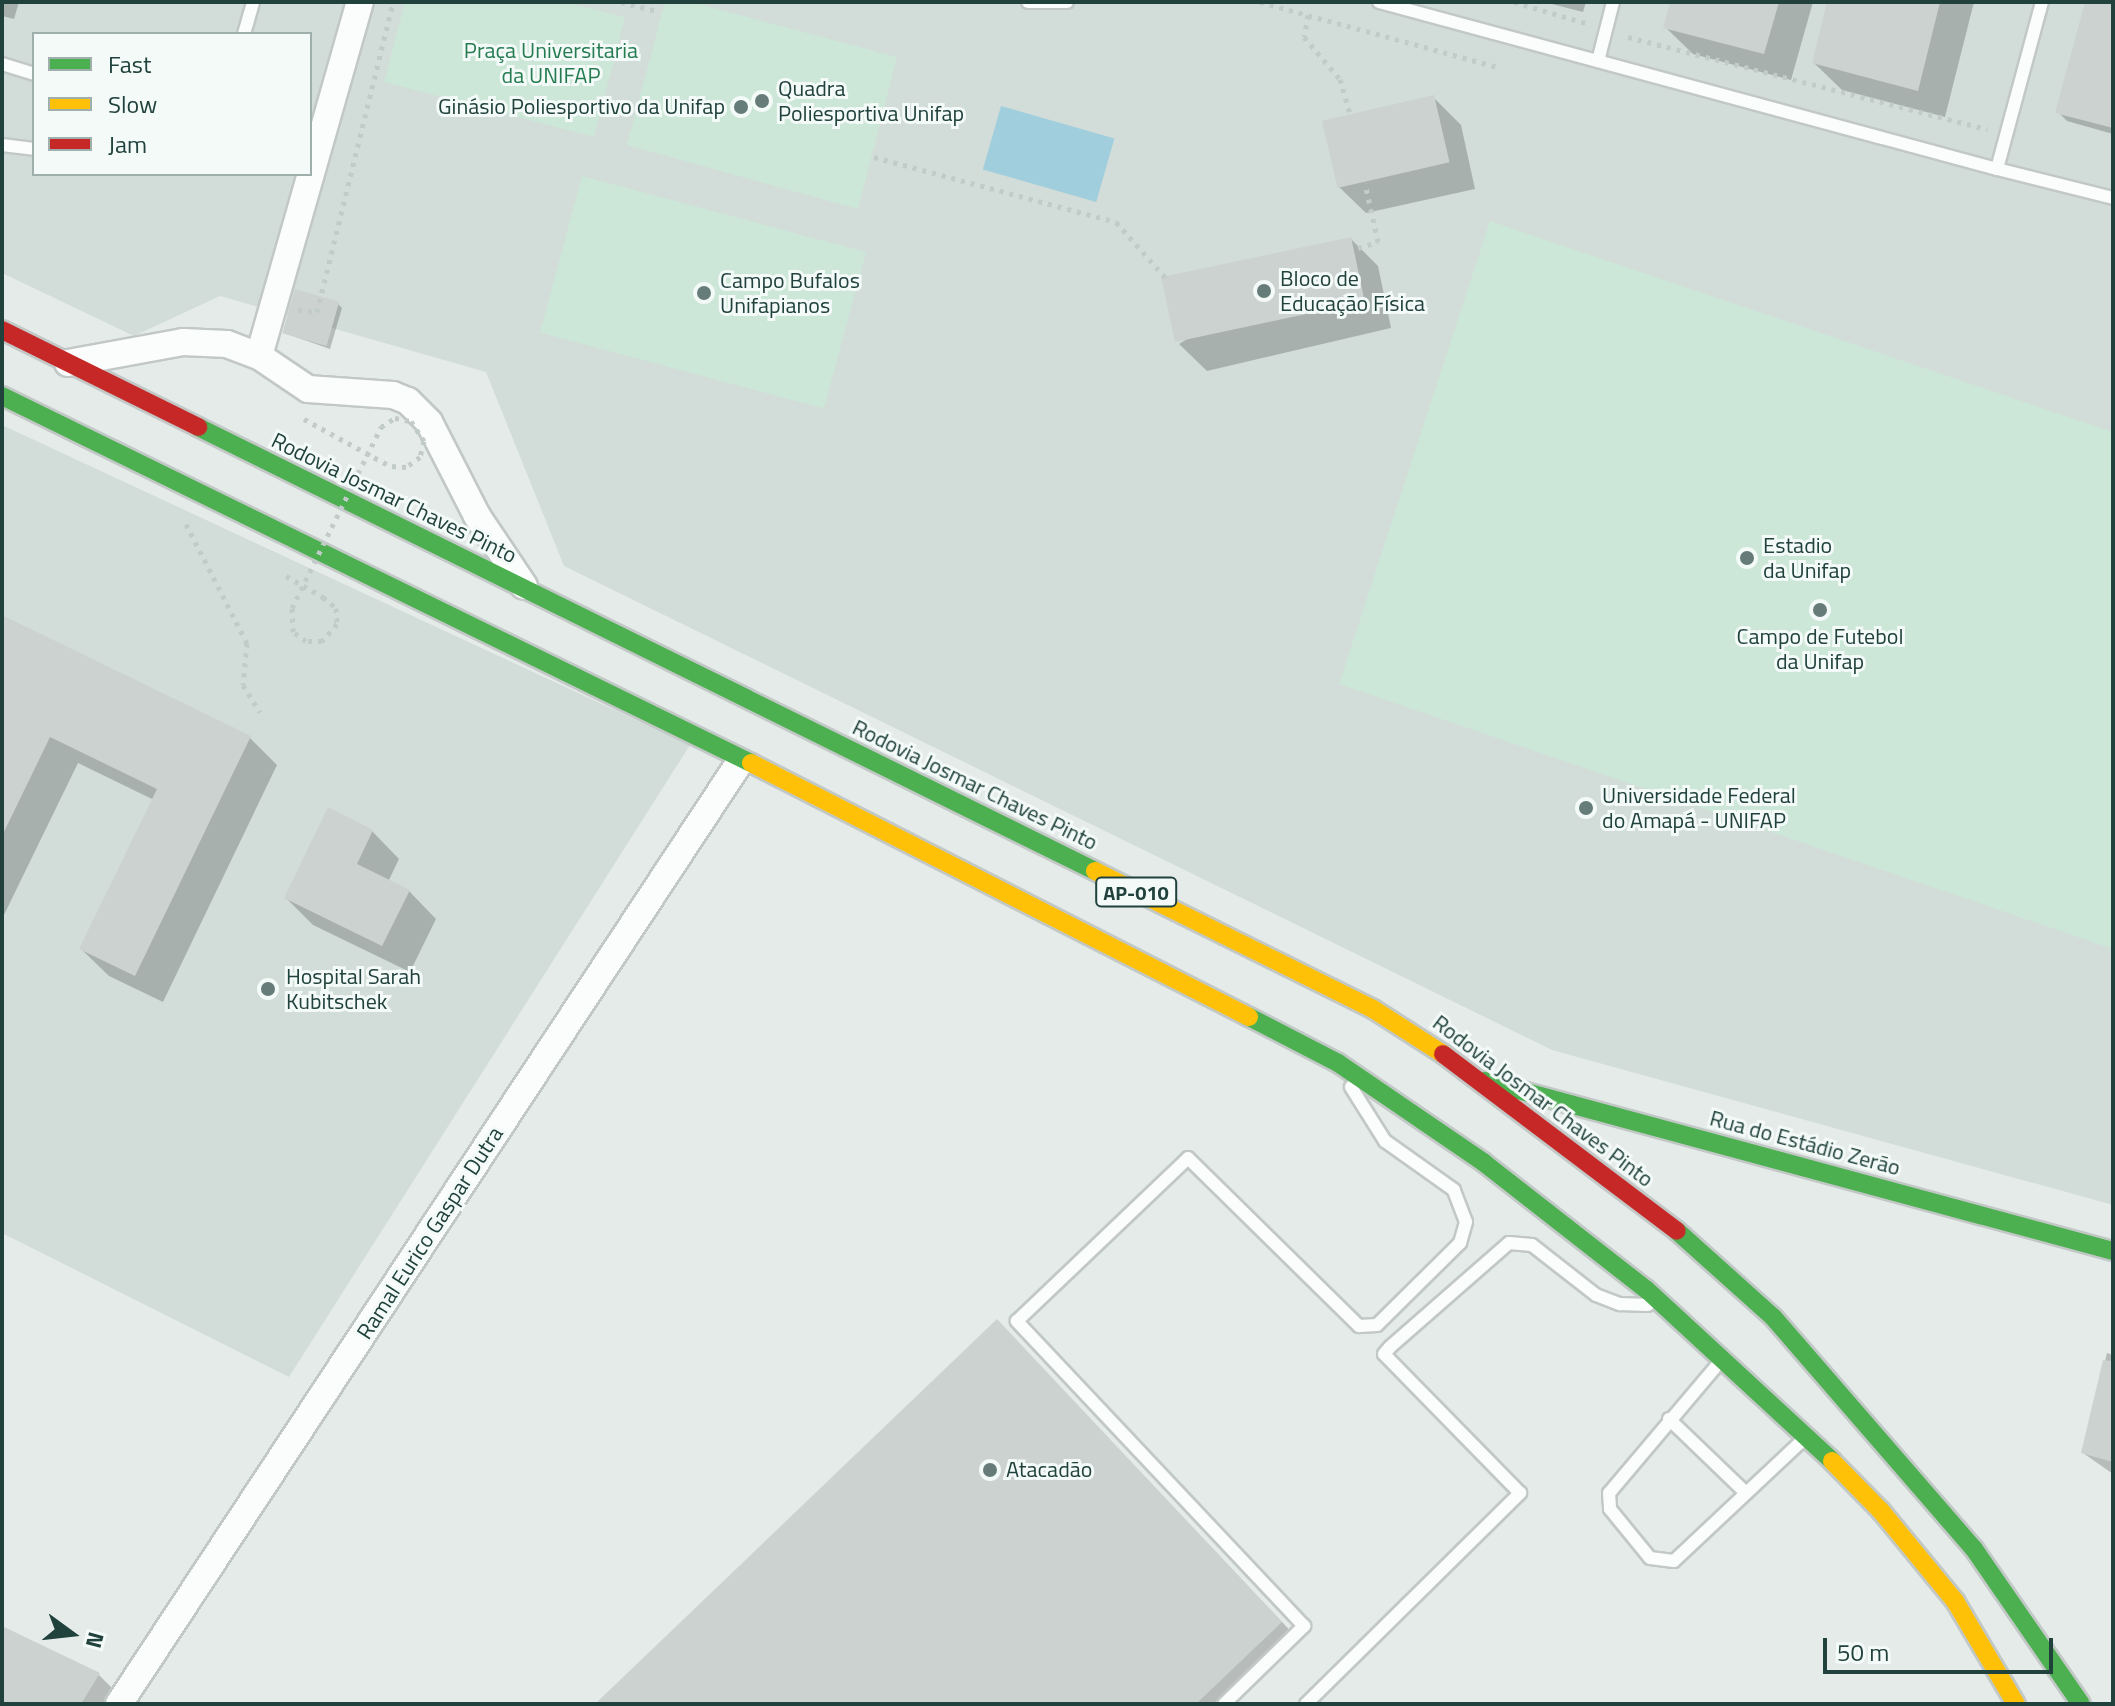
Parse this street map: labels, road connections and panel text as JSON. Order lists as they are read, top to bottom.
{
  "streets": {
    "main road": ["Rodovia Josmar Chaves Pinto", "AP-010", "Rua do Estádio Zerão"],
    "street": ["Ramal Eurico Gaspar Dutra"]
  },
  "crossings": [
    ["Rodovia Josmar Chaves Pinto", "Rua do Estádio Zerão"],
    ["AP-010", "Ramal Eurico Gaspar Dutra"]
  ],
  "parks": ["Praça Universitaria da UNIFAP"],
  "places": [
    "Quadra Poliesportiva Unifap",
    "Ginásio Poliesportivo da Unifap",
    "Bloco de Educação Física",
    "Campo Bufalos Unifapianos",
    "Estadio da Unifap",
    "Campo de Futebol da Unifap",
    "Universidade Federal do Amapá - UNIFAP",
    "Hospital Sarah Kubitschek",
    "Atacadão"
  ],
  "legend": ["Fast", "Slow", "Jam"],
  "scale_bar": "50 m",
  "north": "right"
}
